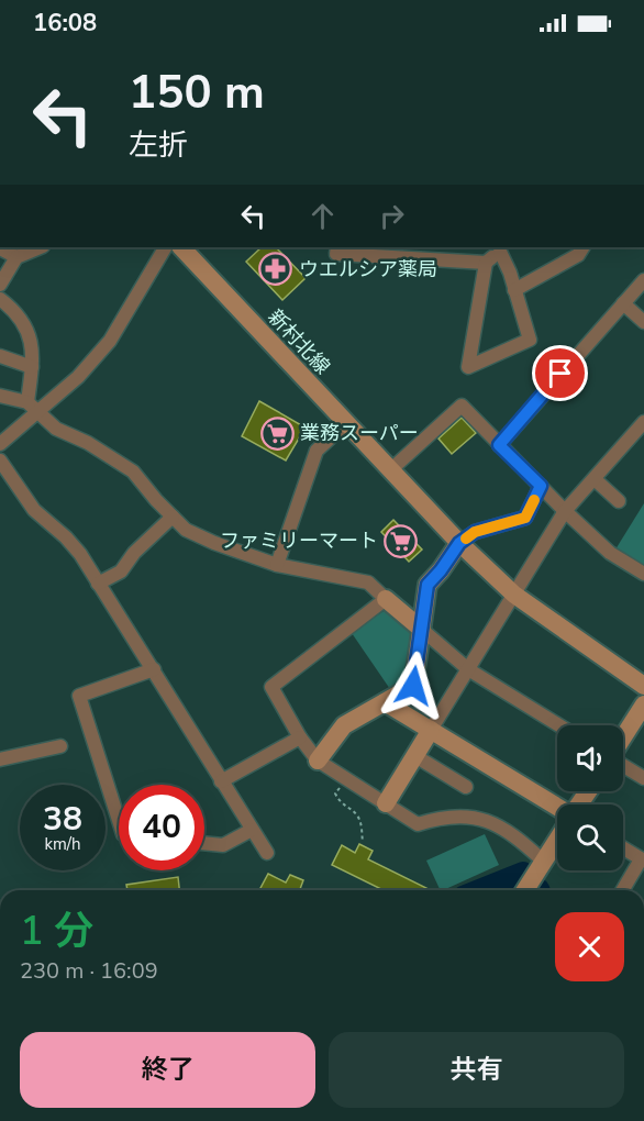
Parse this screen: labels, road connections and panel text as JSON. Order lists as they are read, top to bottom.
{
  "streets": {
    "street": ["新村北線"]
  },
  "places": {
    "pharmacy": ["ウエルシア薬局"],
    "supermarket": ["業務スーパー", "ファミリーマート"]
  },
  "page": {
    "status": "16:08",
    "turn": ["150 m", "左折"],
    "speed": "38 km/h",
    "limit": "40",
    "heading": ["1 分", "230 m · 16:09"],
    "buttons": ["終了", "共有"]
  }
}
